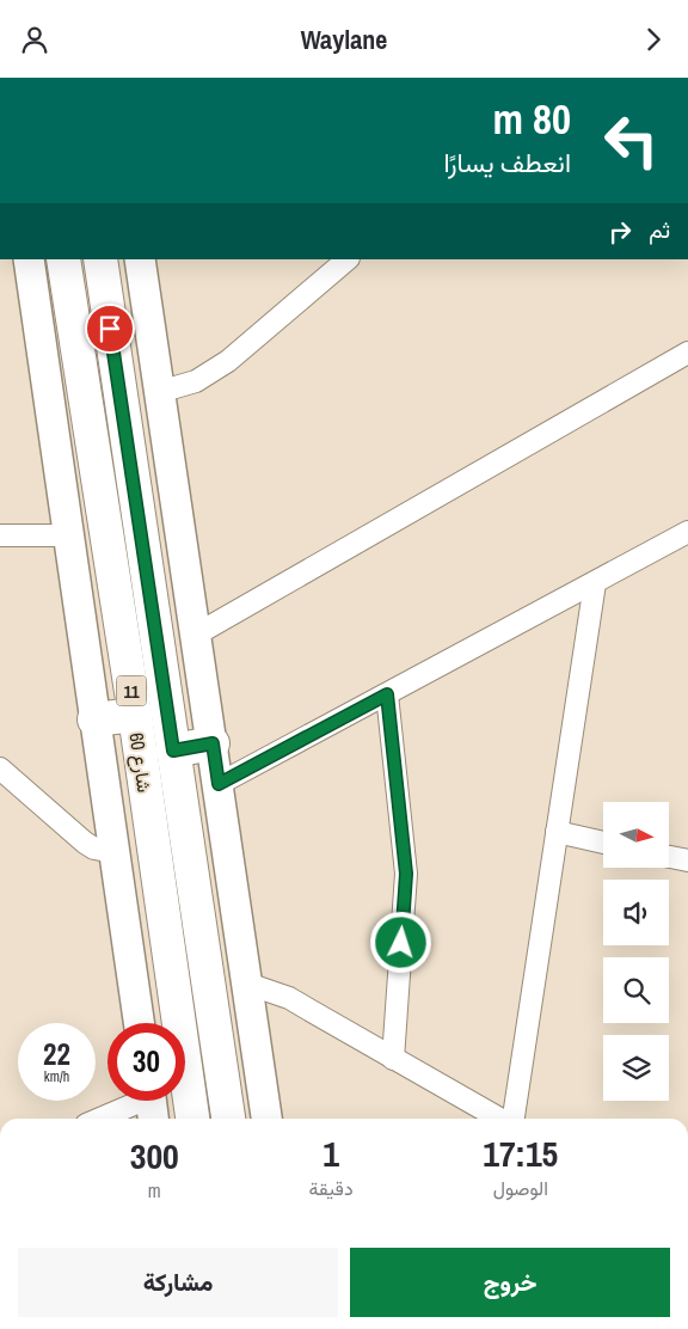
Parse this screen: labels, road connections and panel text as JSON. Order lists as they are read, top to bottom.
{
  "streets": {
    "highway": ["11", "شارع 60"]
  },
  "north": "right",
  "page": {
    "header": "Waylane",
    "turn": ["80 m", "انعطف يسارًا"],
    "then": "ثم",
    "speed": "22 km/h",
    "limit": "30",
    "eta": [
      "17:15",
      "الوصول",
      "1",
      "دقيقة",
      "300",
      "m"
    ],
    "buttons": ["خروج", "مشاركة"]
  }
}
